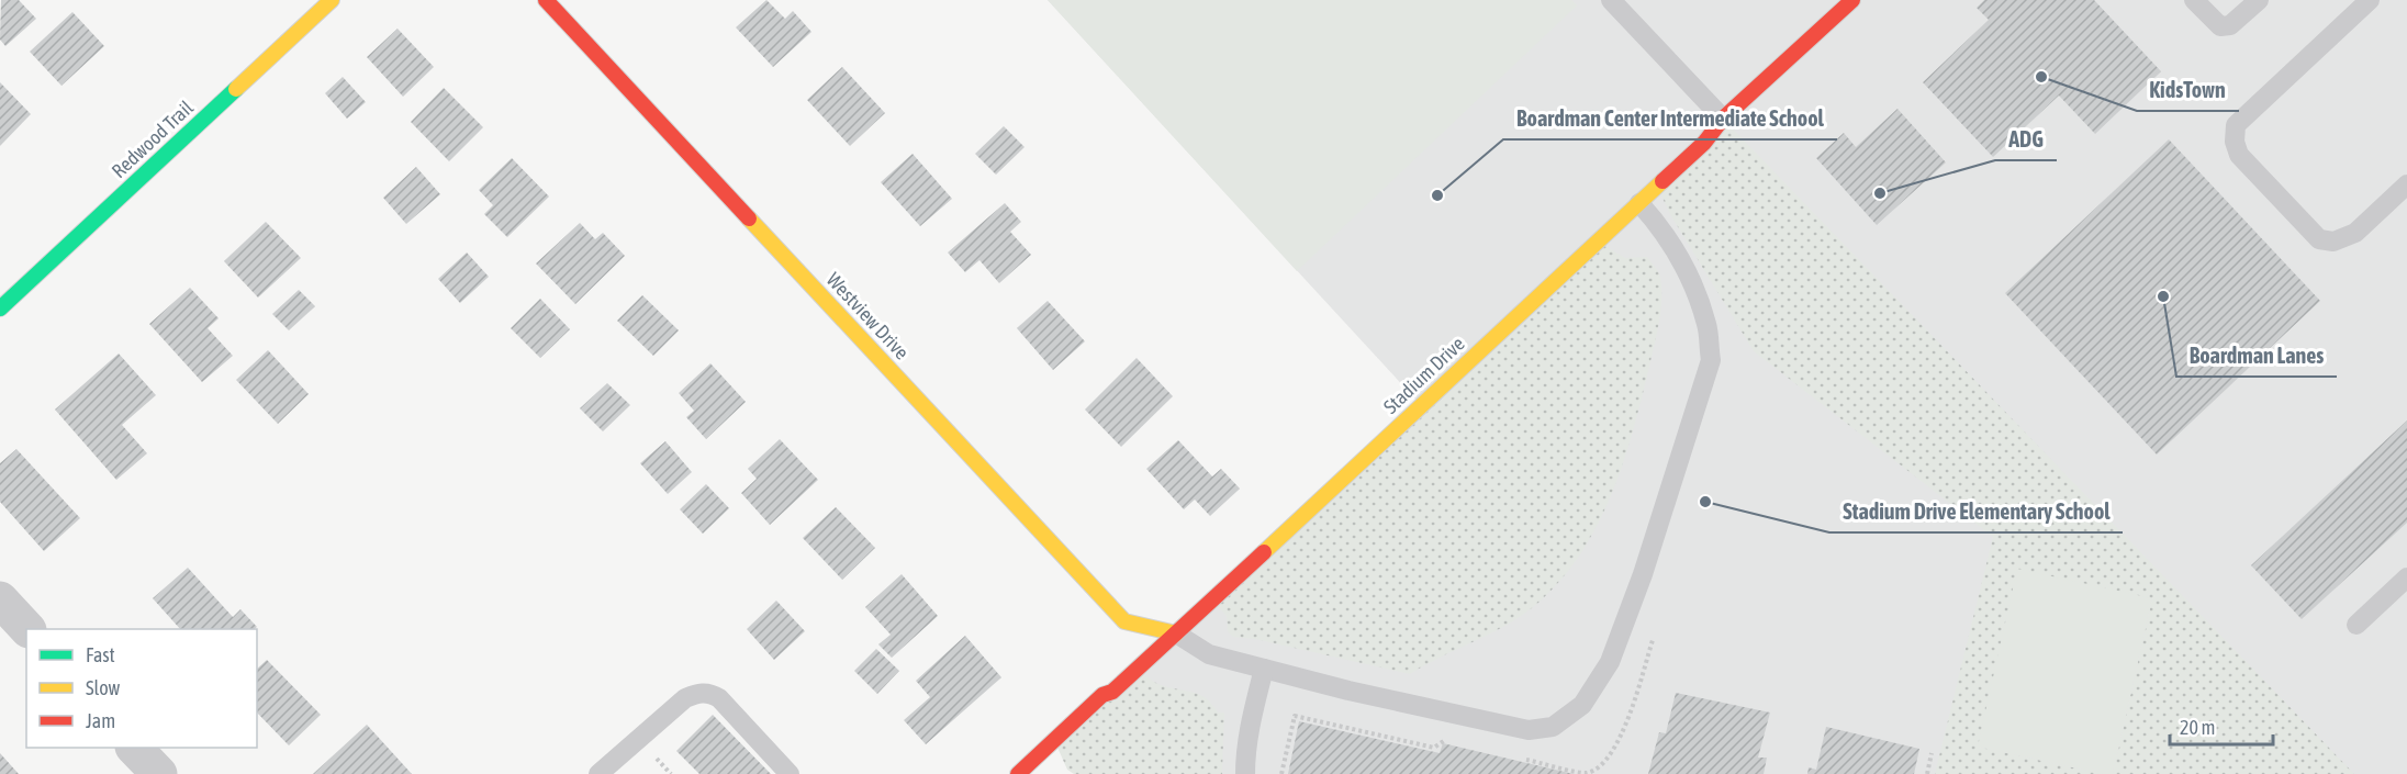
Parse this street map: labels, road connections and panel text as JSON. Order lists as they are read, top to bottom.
{
  "streets": {
    "street": ["Redwood Trail", "Westview Drive", "Stadium Drive"]
  },
  "crossings": [
    ["Westview Drive", "Stadium Drive"]
  ],
  "places": [
    "KidsTown",
    "ADG",
    "Boardman Center Intermediate School",
    "Boardman Lanes",
    "Stadium Drive Elementary School"
  ],
  "legend": ["Fast", "Slow", "Jam"],
  "scale_bar": "20 m"
}
